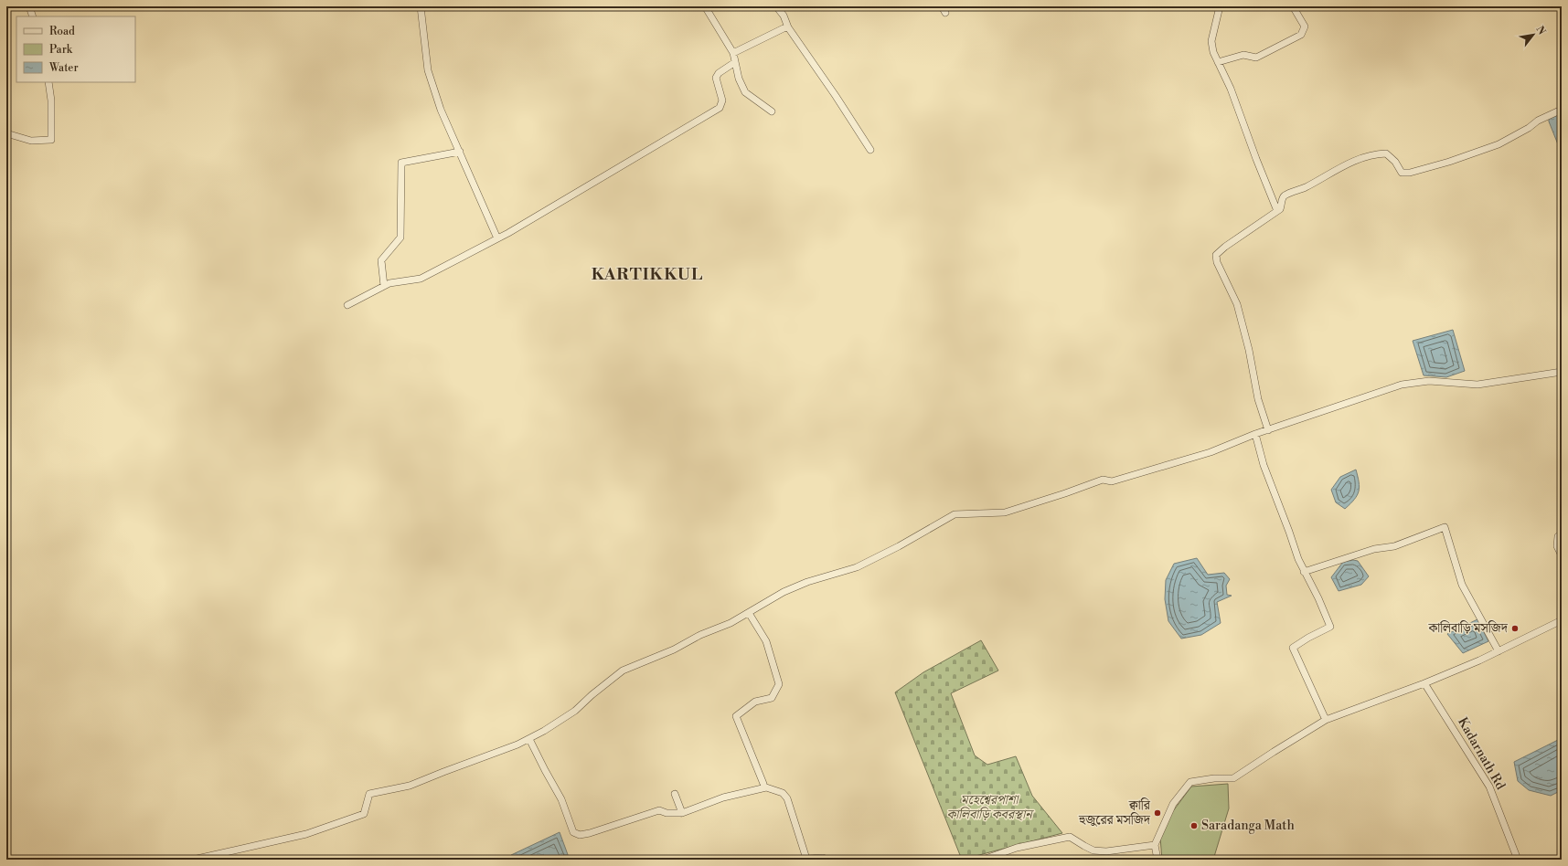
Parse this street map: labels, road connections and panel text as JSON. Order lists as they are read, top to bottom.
{
  "streets": {
    "street": ["Kadarnath Rd"]
  },
  "districts": ["KARTIKKUL"],
  "parks": ["মহেশ্বেরপাশা কালিবাড়ি কবরস্থান"],
  "places": ["কালিবাড়ি মসজিদ", "ক্বারি হুজুরের মসজিদ", "Saradanga Math"],
  "legend": ["Road", "Park", "Water"],
  "north": "top right"
}
